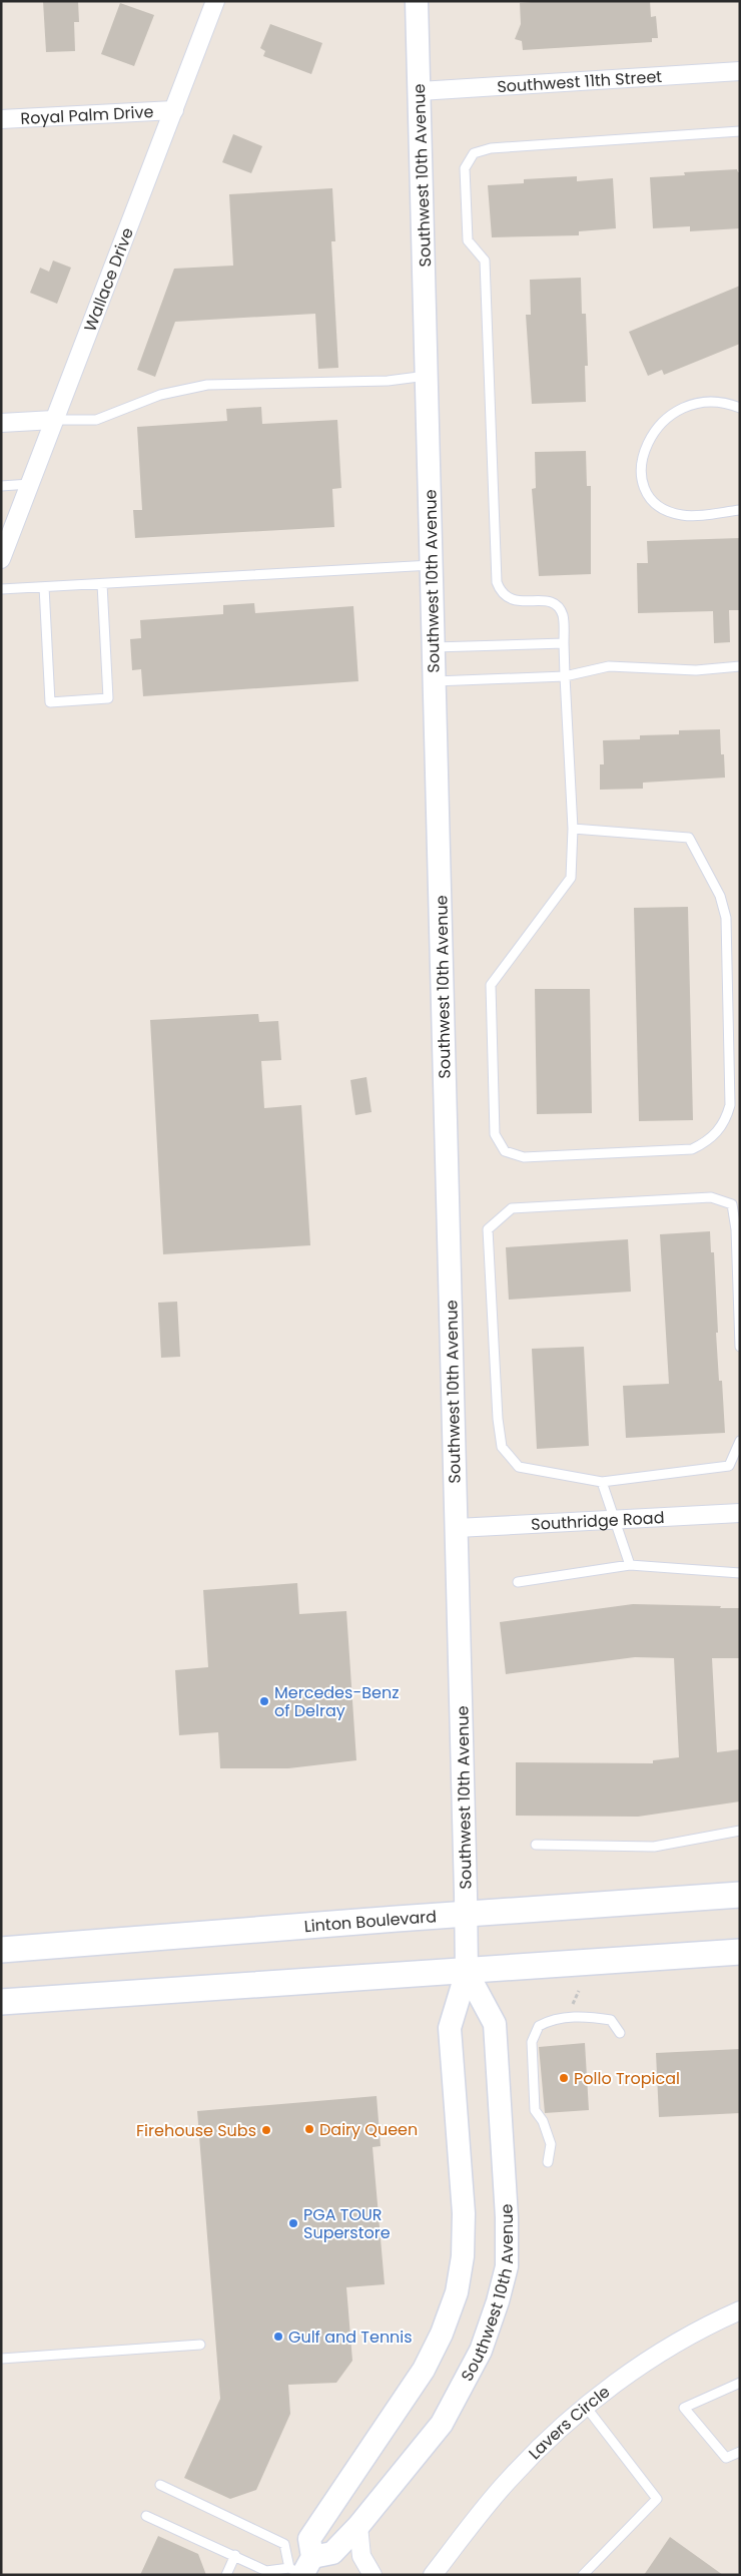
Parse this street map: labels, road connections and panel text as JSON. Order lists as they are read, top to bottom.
{
  "streets": {
    "main road": ["Linton Boulevard"],
    "street": [
      "Southwest 11th Street",
      "Royal Palm Drive",
      "Southwest 10th Avenue",
      "Wallace Drive",
      "Southridge Road",
      "Lavers Circle"
    ]
  },
  "crossings": [
    ["Southwest 11th Street", "Southwest 10th Avenue"],
    ["Royal Palm Drive", "Wallace Drive"],
    ["Southwest 10th Avenue", "Southridge Road"],
    ["Southwest 10th Avenue", "Linton Boulevard"]
  ],
  "places": [
    "Mercedes-Benz of Delray",
    "Pollo Tropical",
    "Dairy Queen",
    "Firehouse Subs",
    "PGA TOUR Superstore",
    "Gulf and Tennis"
  ]
}
